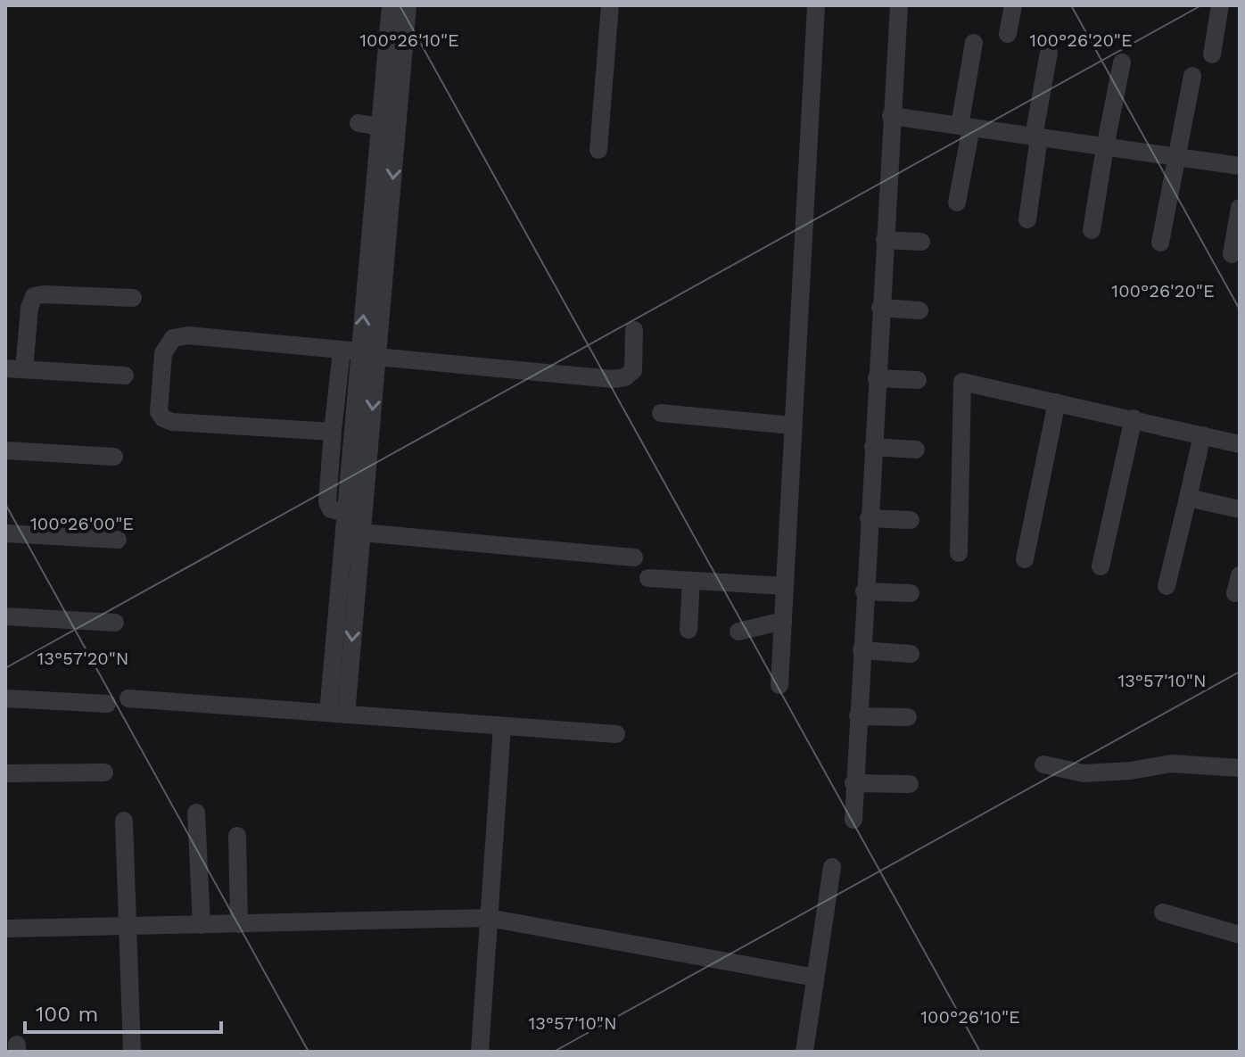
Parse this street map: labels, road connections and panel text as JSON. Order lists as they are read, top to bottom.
{
  "scale_bar": "100 m",
  "coordinates": [
    "100°26'10\"E",
    "100°26'20\"E",
    "100°26'00\"E",
    "13°57'20\"N",
    "13°57'10\"N"
  ]
}
